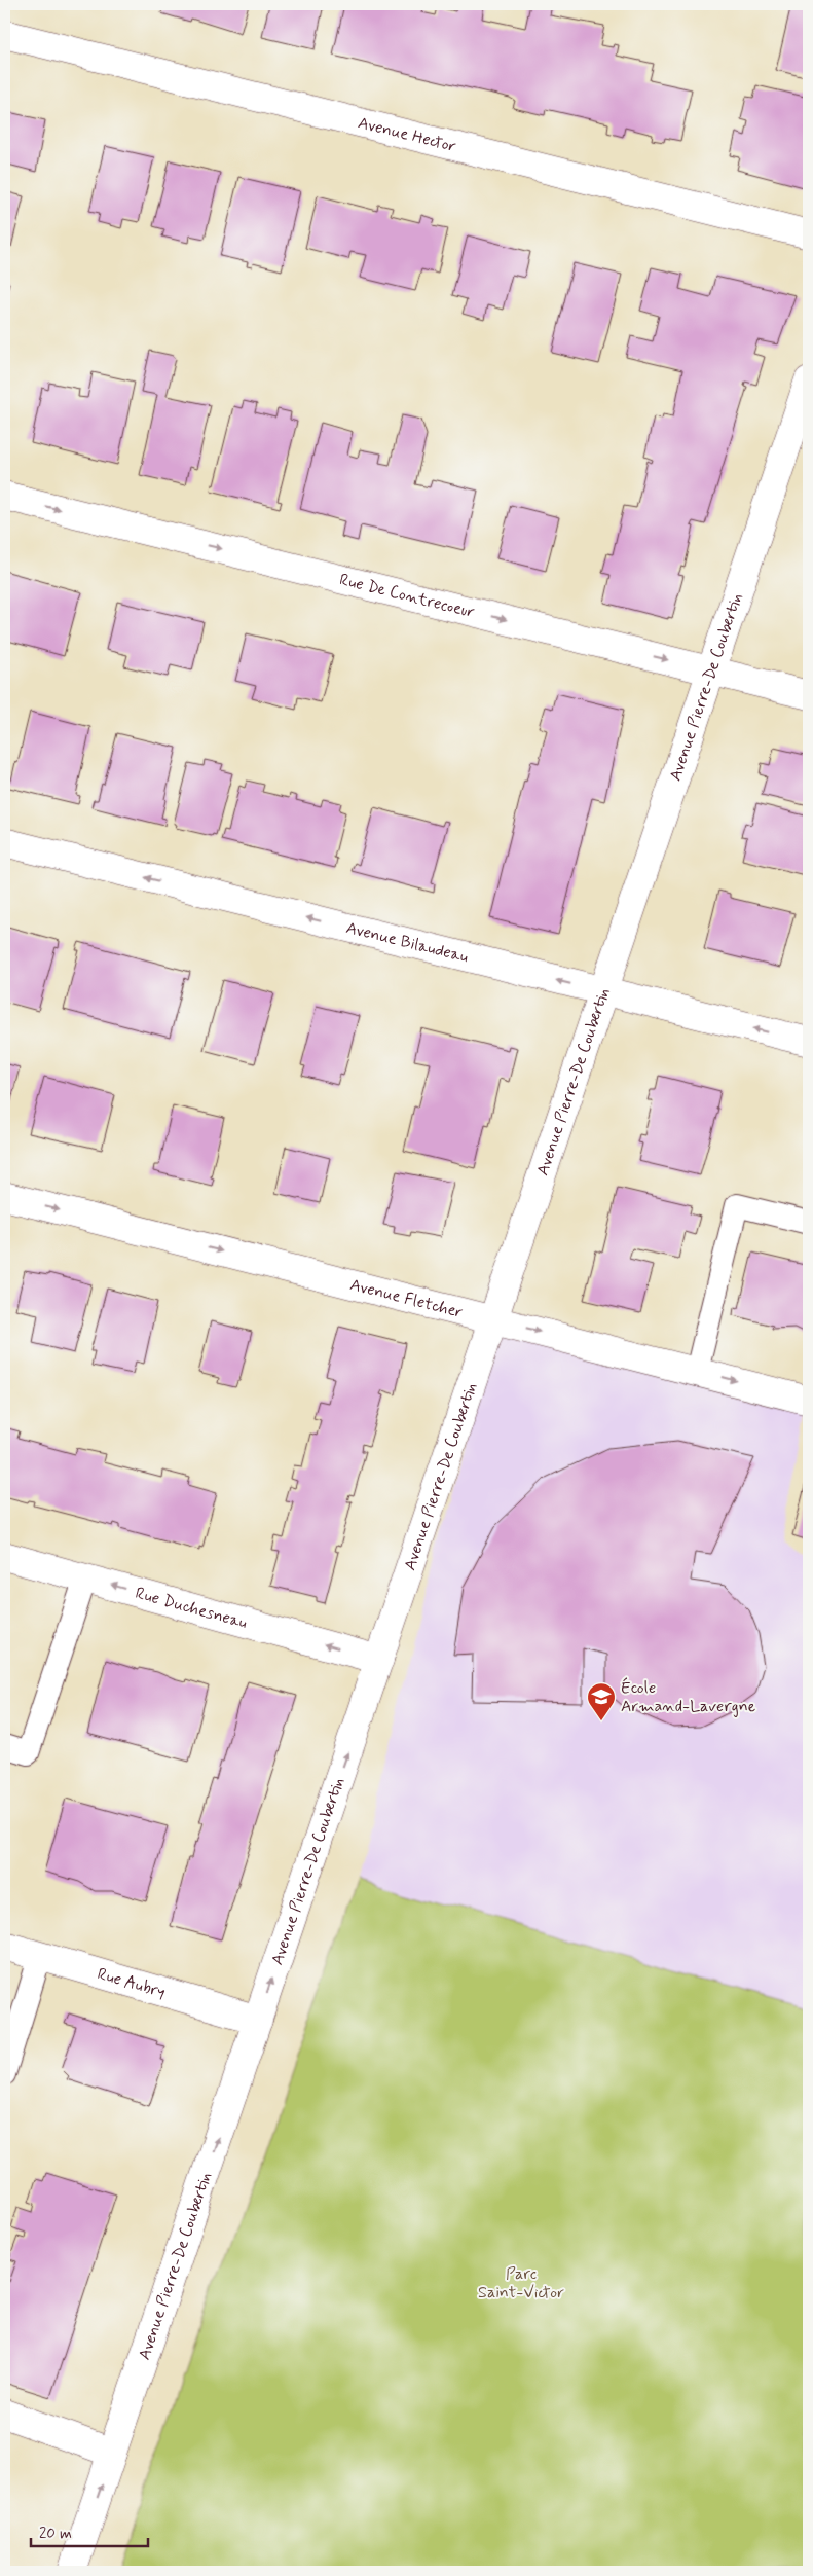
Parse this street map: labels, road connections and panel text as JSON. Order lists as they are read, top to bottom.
{
  "streets": {
    "street": [
      "Avenue Hector",
      "Rue De Contrecoeur",
      "Avenue Pierre-De Coubertin",
      "Avenue Bilaudeau",
      "Avenue Fletcher",
      "Rue Duchesneau",
      "Rue Aubry"
    ]
  },
  "crossings": [
    ["Rue De Contrecoeur", "Avenue Pierre-De Coubertin"],
    ["Avenue Pierre-De Coubertin", "Avenue Bilaudeau"],
    ["Avenue Pierre-De Coubertin", "Avenue Fletcher"],
    ["Avenue Pierre-De Coubertin", "Rue Duchesneau"],
    ["Avenue Pierre-De Coubertin", "Rue Aubry"]
  ],
  "one_way": [
    "Rue De Contrecoeur",
    "Avenue Pierre-De Coubertin",
    "Avenue Bilaudeau",
    "Avenue Fletcher",
    "Rue Duchesneau"
  ],
  "parks": ["Parc Saint-Victor"],
  "places": {
    "school or university": ["École Armand-Lavergne"]
  },
  "scale_bar": "20 m"
}
